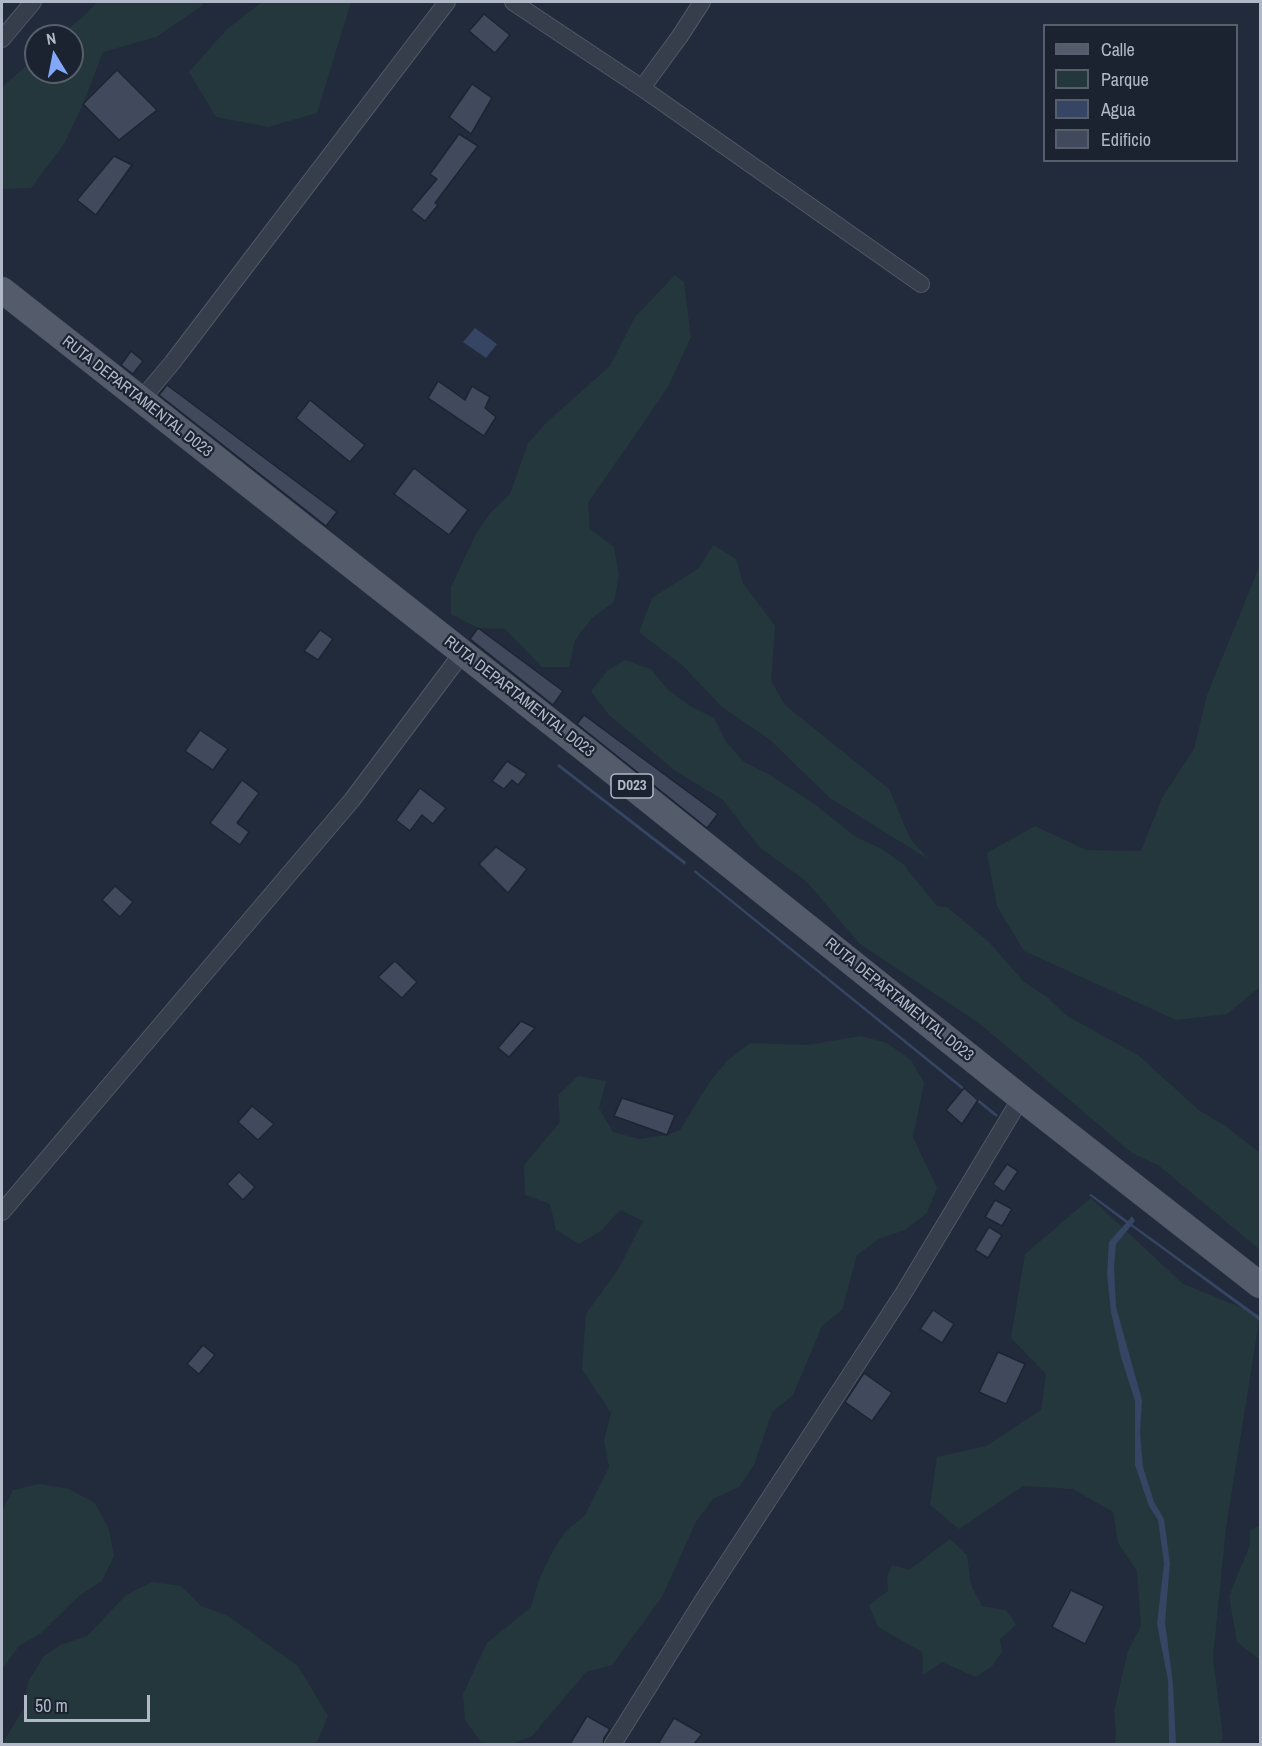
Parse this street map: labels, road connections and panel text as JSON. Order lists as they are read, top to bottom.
{
  "streets": {
    "main road": ["RUTA DEPARTAMENTAL D023", "D023"]
  },
  "legend": [
    "Calle",
    "Parque",
    "Agua",
    "Edificio"
  ],
  "scale_bar": "50 m",
  "north": "top"
}
